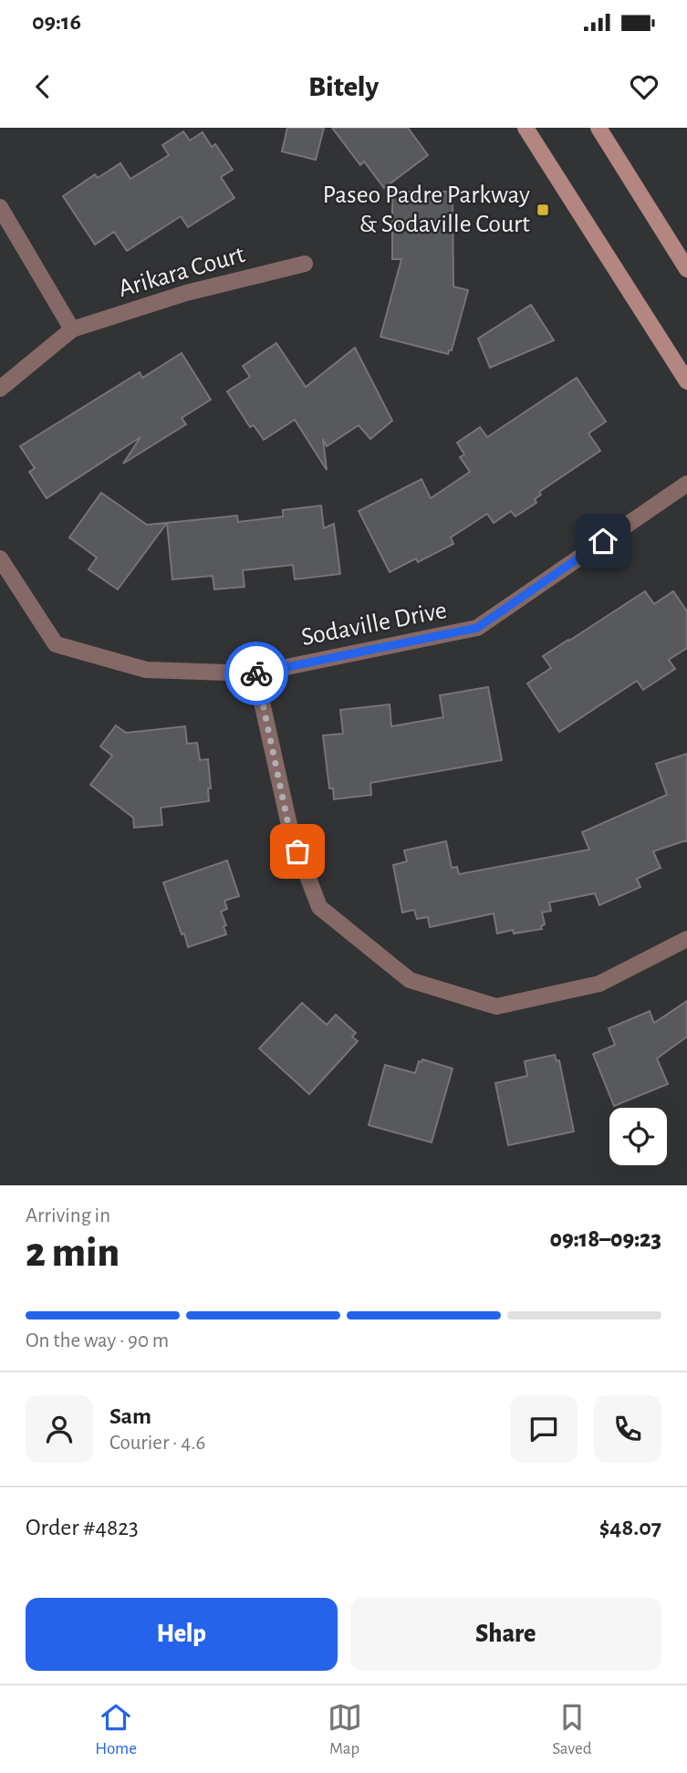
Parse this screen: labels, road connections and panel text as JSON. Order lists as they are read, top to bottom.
{
  "streets": {
    "street": ["Arikara Court", "Sodaville Drive"]
  },
  "places": {
    "transit": ["Paseo Padre Parkway & Sodaville Court"]
  },
  "page": {
    "status": "09:16",
    "header": "Bitely",
    "heading": ["2 min", "Arriving in", "09:18–09:23"],
    "panel": [
      "Sam",
      "Courier · 4.6",
      "Order #4823",
      "$48.07"
    ],
    "bar": "On the way · 90 m",
    "buttons": ["Help", "Share"],
    "tabs": ["Home", "Map", "Saved"]
  }
}
